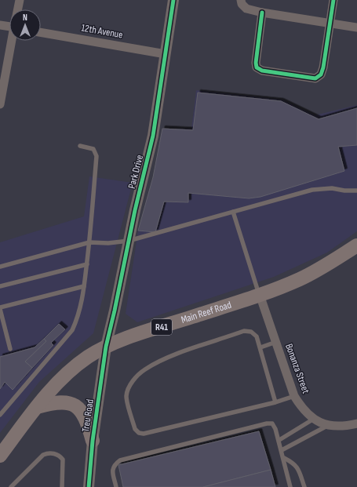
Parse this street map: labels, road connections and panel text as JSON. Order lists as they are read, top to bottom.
{
  "streets": {
    "main road": ["Main Reef Road", "R41"],
    "street": [
      "12th Avenue",
      "Park Drive",
      "Bonanza Street",
      "Treu Road"
    ]
  },
  "crossings": [
    ["12th Avenue", "Park Drive"],
    ["Park Drive", "Main Reef Road"],
    ["Park Drive", "Treu Road"],
    ["Main Reef Road", "Bonanza Street"],
    ["Main Reef Road", "Treu Road"]
  ],
  "north": "top"
}
